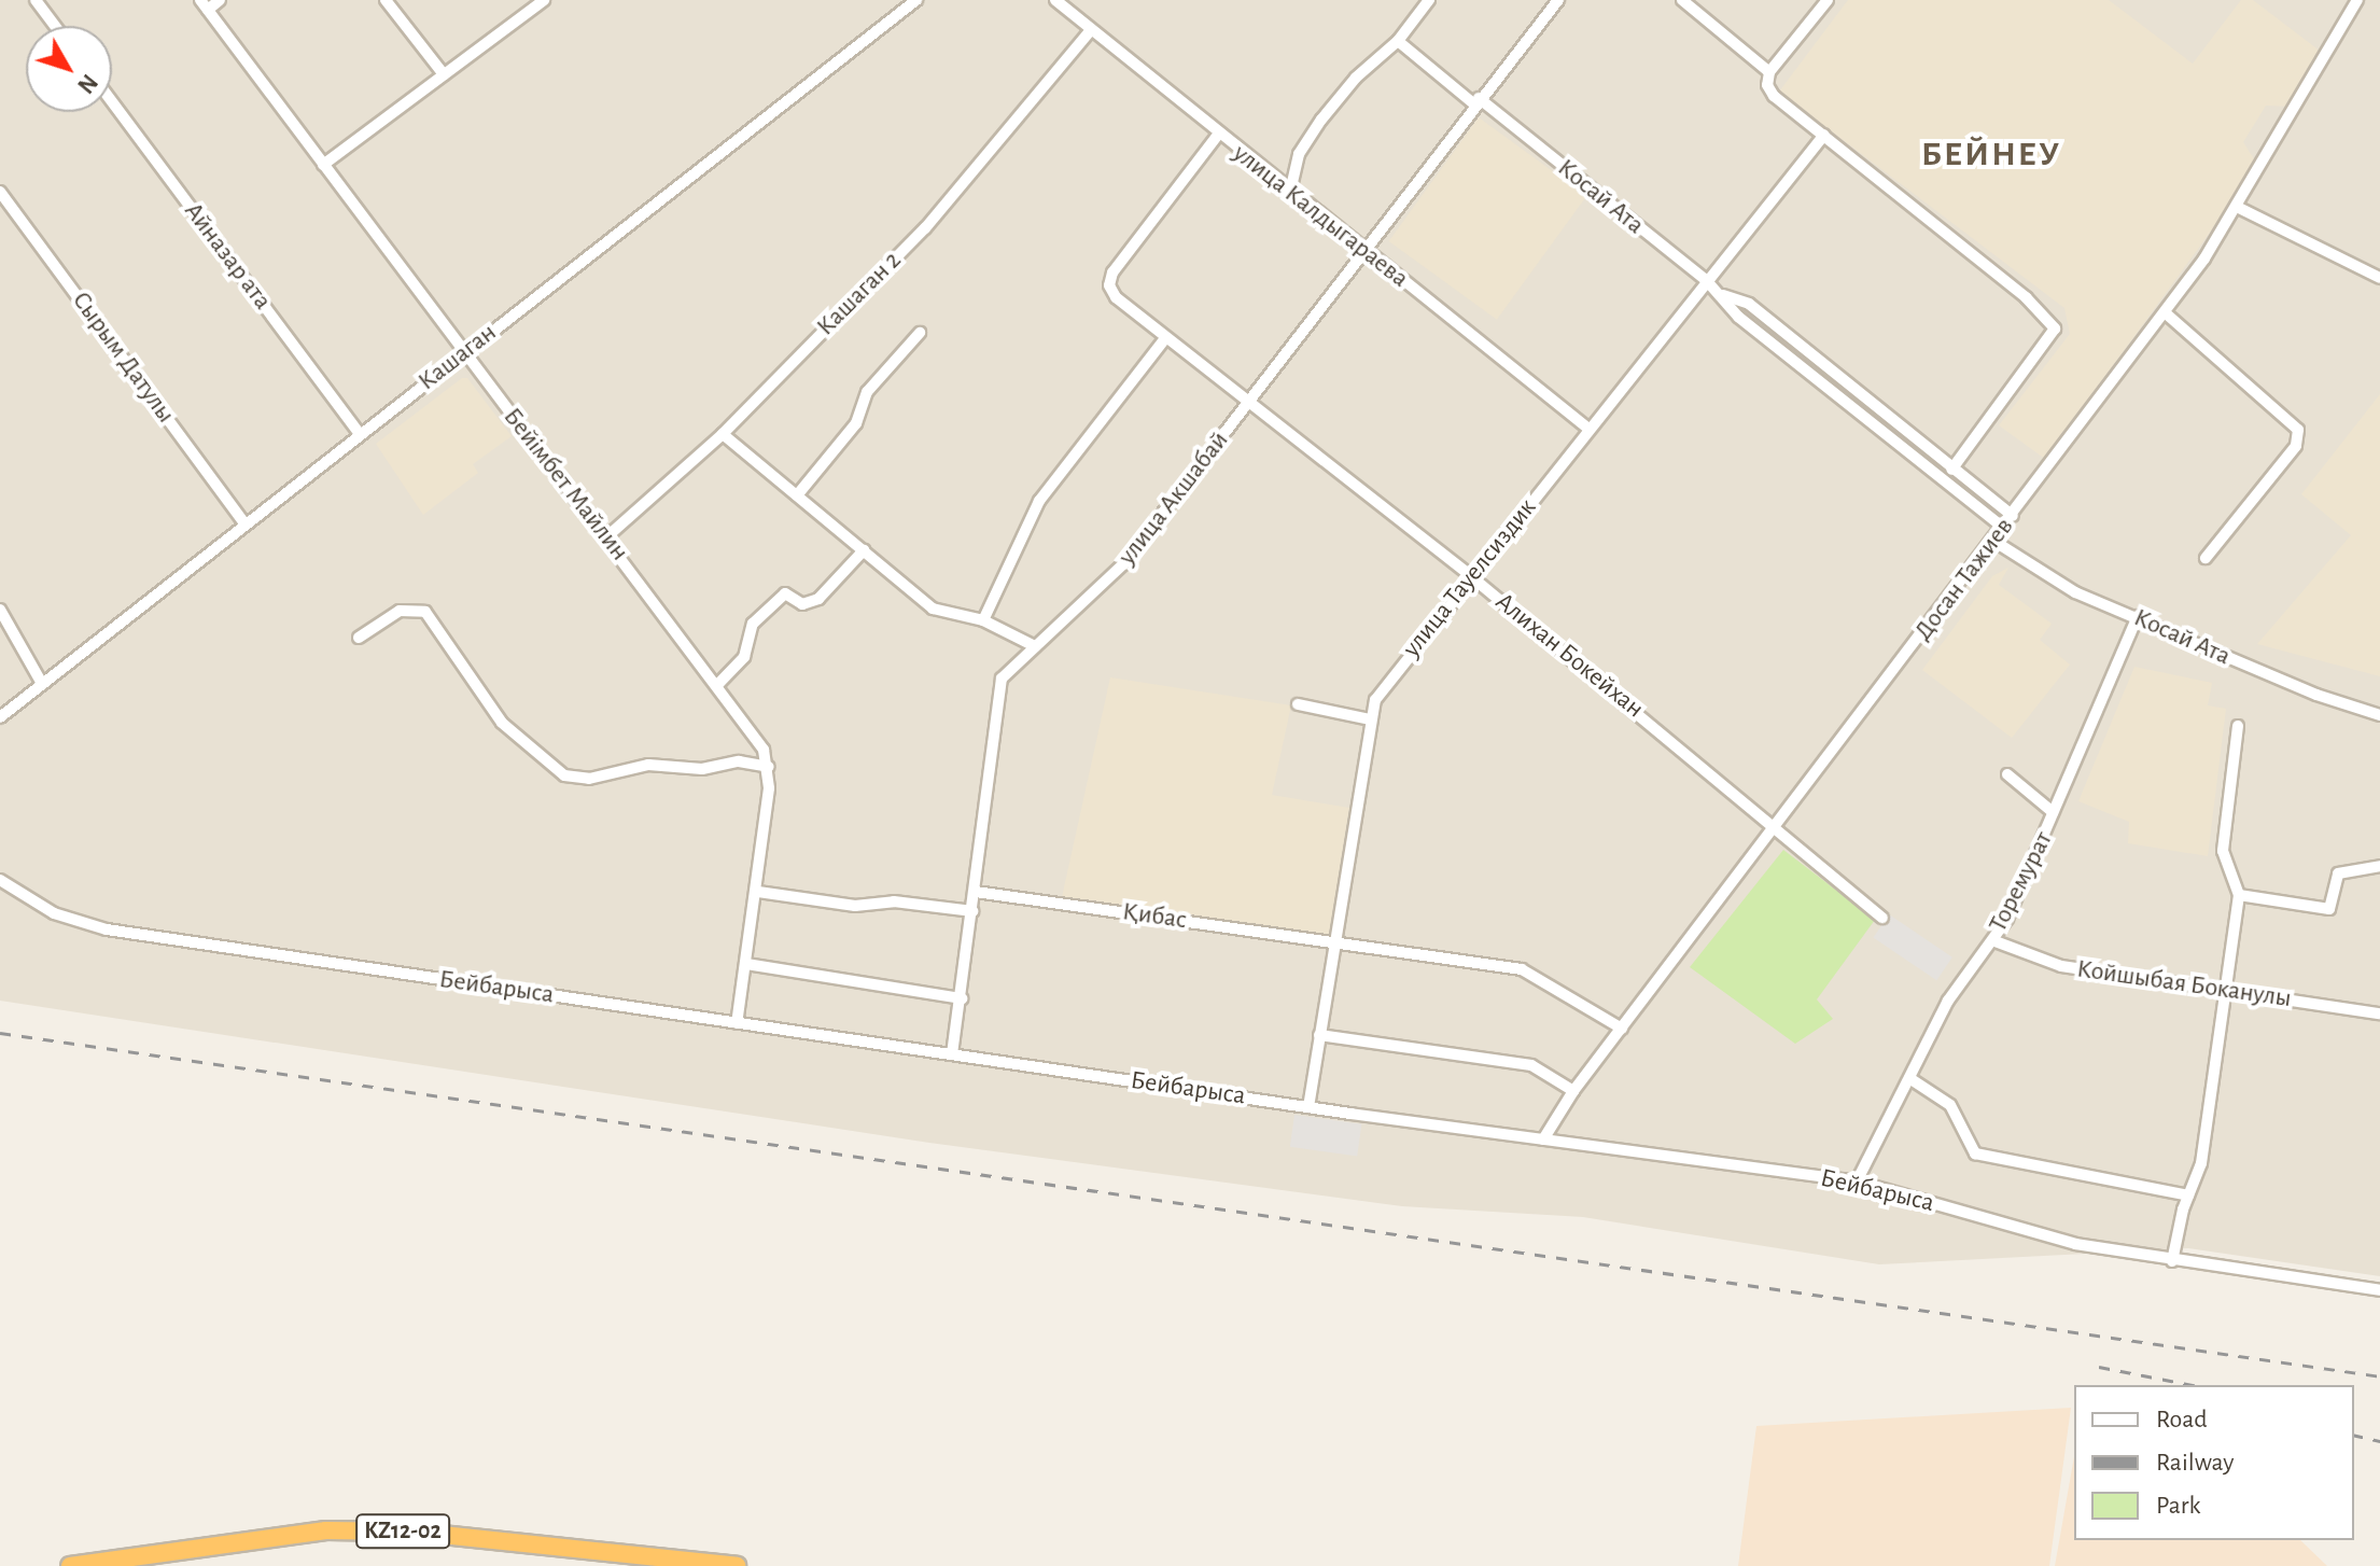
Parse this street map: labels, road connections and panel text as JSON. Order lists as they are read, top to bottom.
{
  "streets": {
    "highway": ["KZ12-02"],
    "street": [
      "Косай Ата",
      "улица Калдыгараева",
      "Айназар ата",
      "Кашаган 2",
      "Сырым Датулы",
      "Кашаган",
      "Бейімбет Майлин",
      "улица Акшабай",
      "улица Тауелсиздик",
      "Досан Тажиев",
      "Алихан Бокейхан",
      "Торемурат",
      "Қибас",
      "Койшыбая Боканулы",
      "Бейбарыса"
    ]
  },
  "crossings": [
    ["Косай Ата", "улица Акшабай"],
    ["Косай Ата", "улица Тауелсиздик"],
    ["Косай Ата", "Досан Тажиев"],
    ["Косай Ата", "Торемурат"],
    ["улица Калдыгараева", "Кашаган 2"],
    ["улица Калдыгараева", "улица Акшабай"],
    ["улица Калдыгараева", "улица Тауелсиздик"],
    ["улица Калдыгараева", "Алихан Бокейхан"],
    ["Айназар ата", "Кашаган"],
    ["Кашаган 2", "Бейімбет Майлин"],
    ["Сырым Датулы", "Кашаган"],
    ["Кашаган", "Бейімбет Майлин"],
    ["улица Акшабай", "Алихан Бокейхан"],
    ["улица Акшабай", "Қибас"],
    ["улица Акшабай", "Бейбарыса"],
    ["улица Тауелсиздик", "Алихан Бокейхан"],
    ["улица Тауелсиздик", "Қибас"],
    ["улица Тауелсиздик", "Бейбарыса"],
    ["Досан Тажиев", "Алихан Бокейхан"],
    ["Досан Тажиев", "Қибас"],
    ["Досан Тажиев", "Бейбарыса"],
    ["Торемурат", "Койшыбая Боканулы"],
    ["Торемурат", "Бейбарыса"]
  ],
  "districts": ["БЕЙНЕУ"],
  "legend": ["Road", "Railway", "Park"],
  "north": "bottom right"
}
